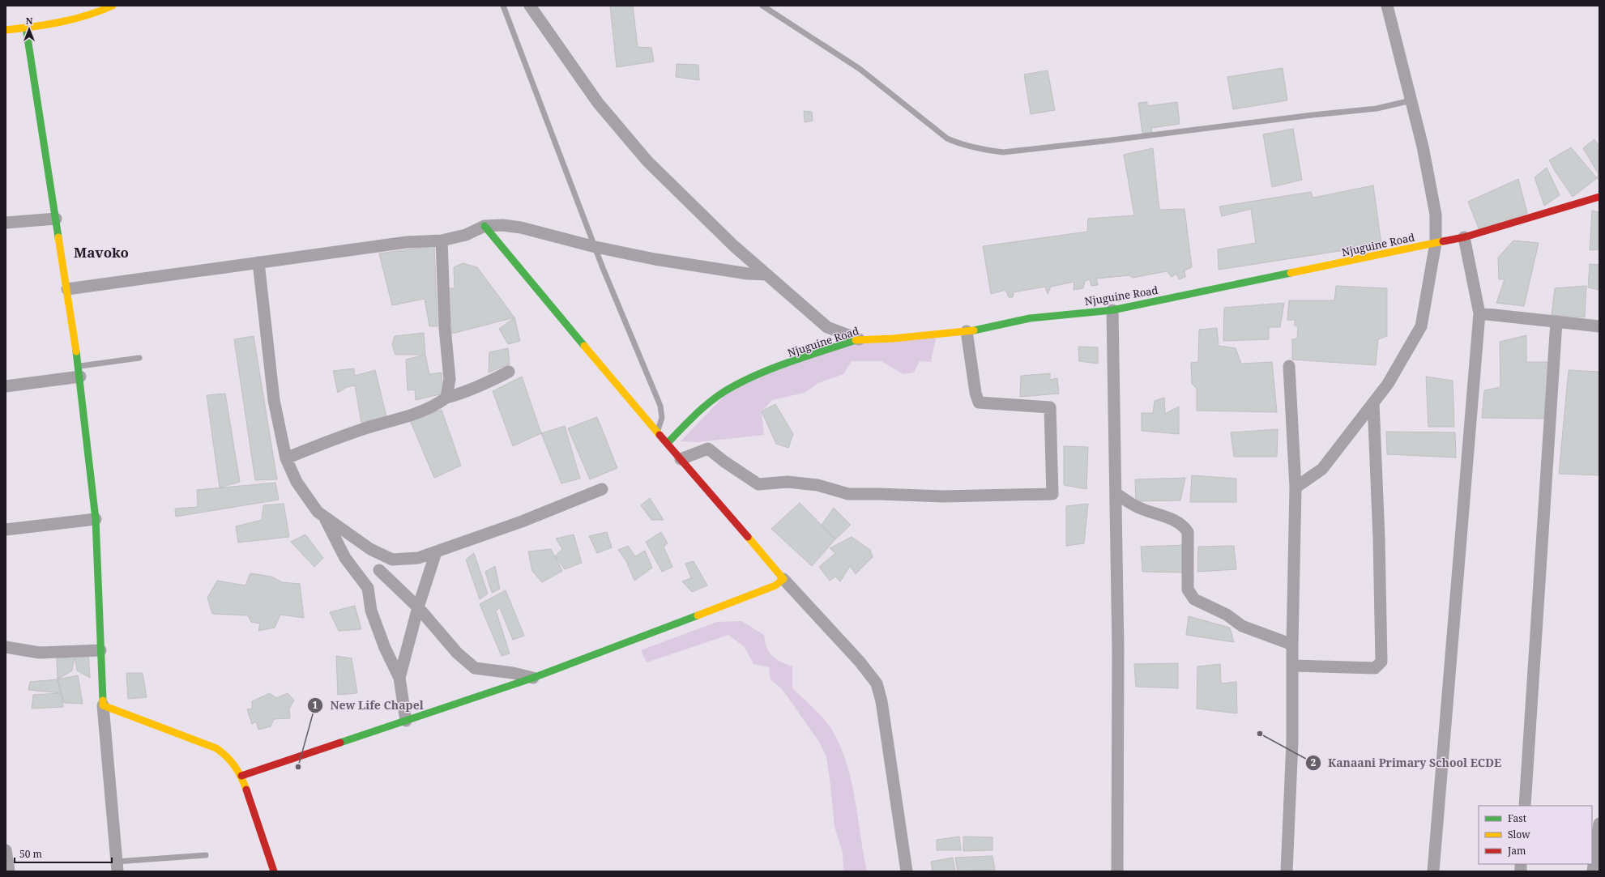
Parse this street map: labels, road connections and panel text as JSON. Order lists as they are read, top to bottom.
{
  "streets": {
    "street": ["Njuguine Road"]
  },
  "districts": ["Mavoko"],
  "places": ["Kanaani Primary School ECDE", "New Life Chapel"],
  "legend": ["Fast", "Slow", "Jam"],
  "scale_bar": "50 m",
  "north": "top"
}
